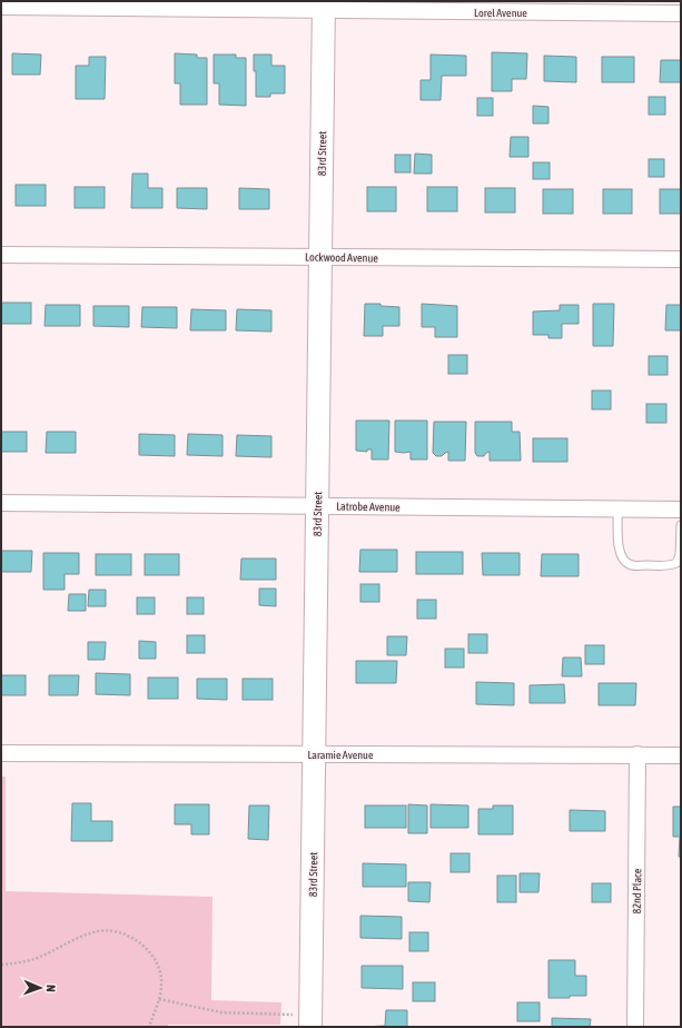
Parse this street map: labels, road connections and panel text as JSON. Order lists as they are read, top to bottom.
{
  "streets": {
    "street": [
      "Lorel Avenue",
      "83rd Street",
      "Lockwood Avenue",
      "Latrobe Avenue",
      "Laramie Avenue",
      "82nd Place"
    ]
  },
  "crossings": [
    ["Lorel Avenue", "83rd Street"],
    ["83rd Street", "Lockwood Avenue"],
    ["83rd Street", "Latrobe Avenue"],
    ["83rd Street", "Laramie Avenue"],
    ["Laramie Avenue", "82nd Place"]
  ],
  "north": "right"
}
